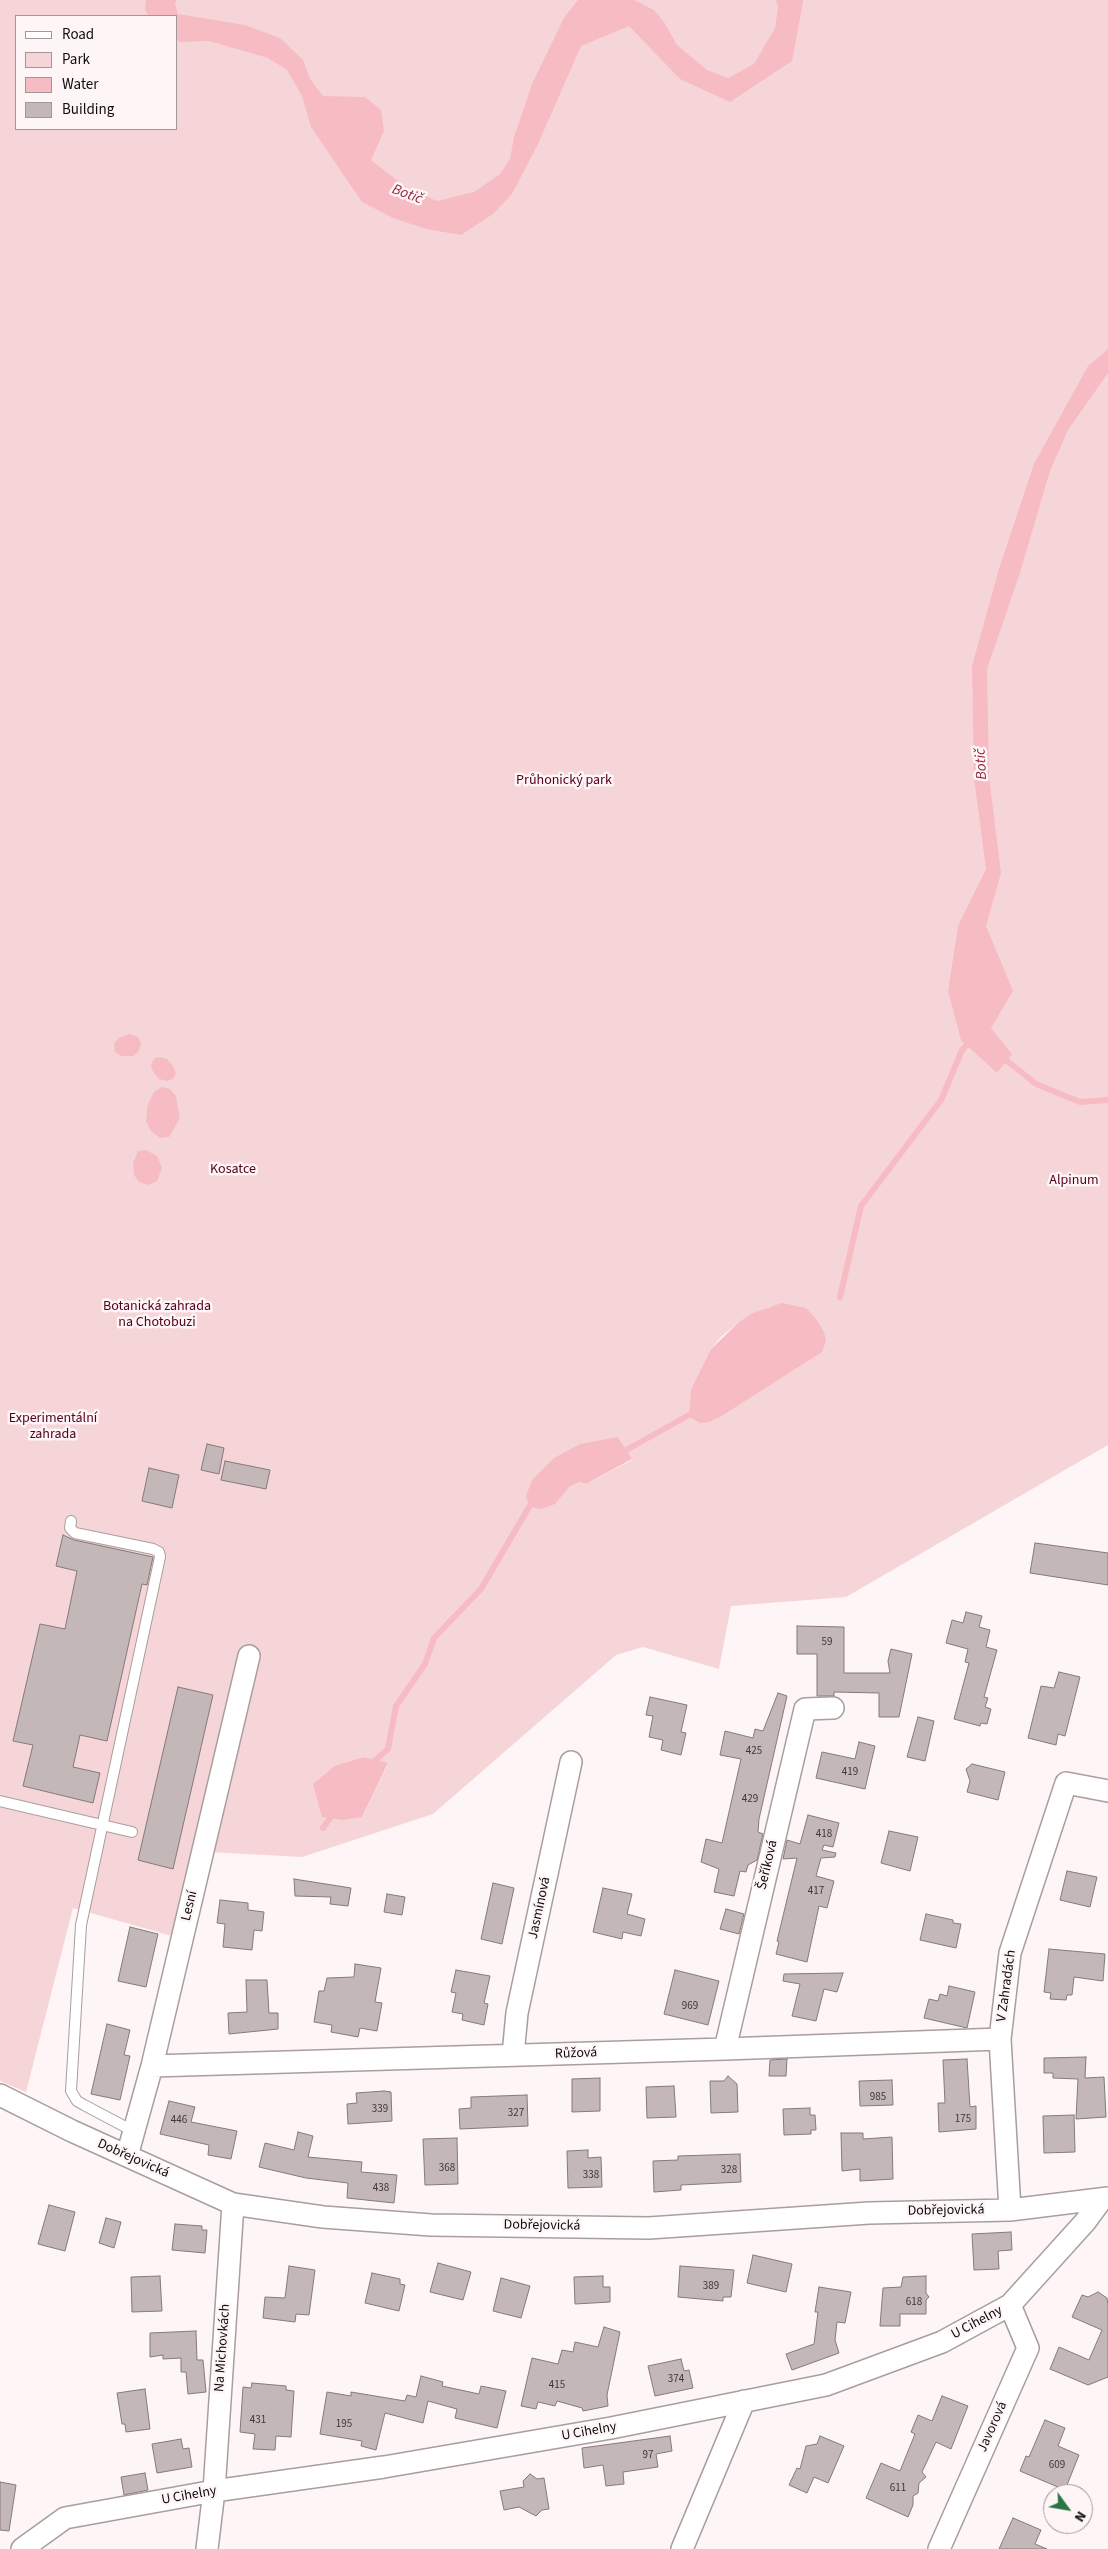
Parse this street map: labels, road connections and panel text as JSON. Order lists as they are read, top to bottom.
{
  "streets": {
    "street": [
      "Šeříková",
      "Lesní",
      "Jasmínová",
      "V Zahradách",
      "Růžová",
      "Dobřejovická",
      "U Cihelny",
      "Na Michovkách",
      "Javorová"
    ]
  },
  "crossings": [
    ["Šeříková", "Růžová"],
    ["Lesní", "Růžová"],
    ["Lesní", "Dobřejovická"],
    ["Jasmínová", "Růžová"],
    ["V Zahradách", "Růžová"],
    ["V Zahradách", "Dobřejovická"],
    ["Dobřejovická", "U Cihelny"],
    ["Dobřejovická", "Na Michovkách"],
    ["U Cihelny", "Na Michovkách"],
    ["U Cihelny", "Javorová"]
  ],
  "water": ["Botič"],
  "parks": [
    "Průhonický park",
    "Kosatce",
    "Alpinum",
    "Botanická zahrada na Chotobuzi",
    "Experimentální zahrada"
  ],
  "house_numbers": [
    "59",
    "425",
    "419",
    "429",
    "418",
    "417",
    "969",
    "985",
    "339",
    "327",
    "175",
    "446",
    "368",
    "328",
    "338",
    "438",
    "389",
    "618",
    "374",
    "415",
    "431",
    "195",
    "97",
    "609",
    "611"
  ],
  "legend": [
    "Road",
    "Park",
    "Water",
    "Building"
  ],
  "north": "bottom right"
}
